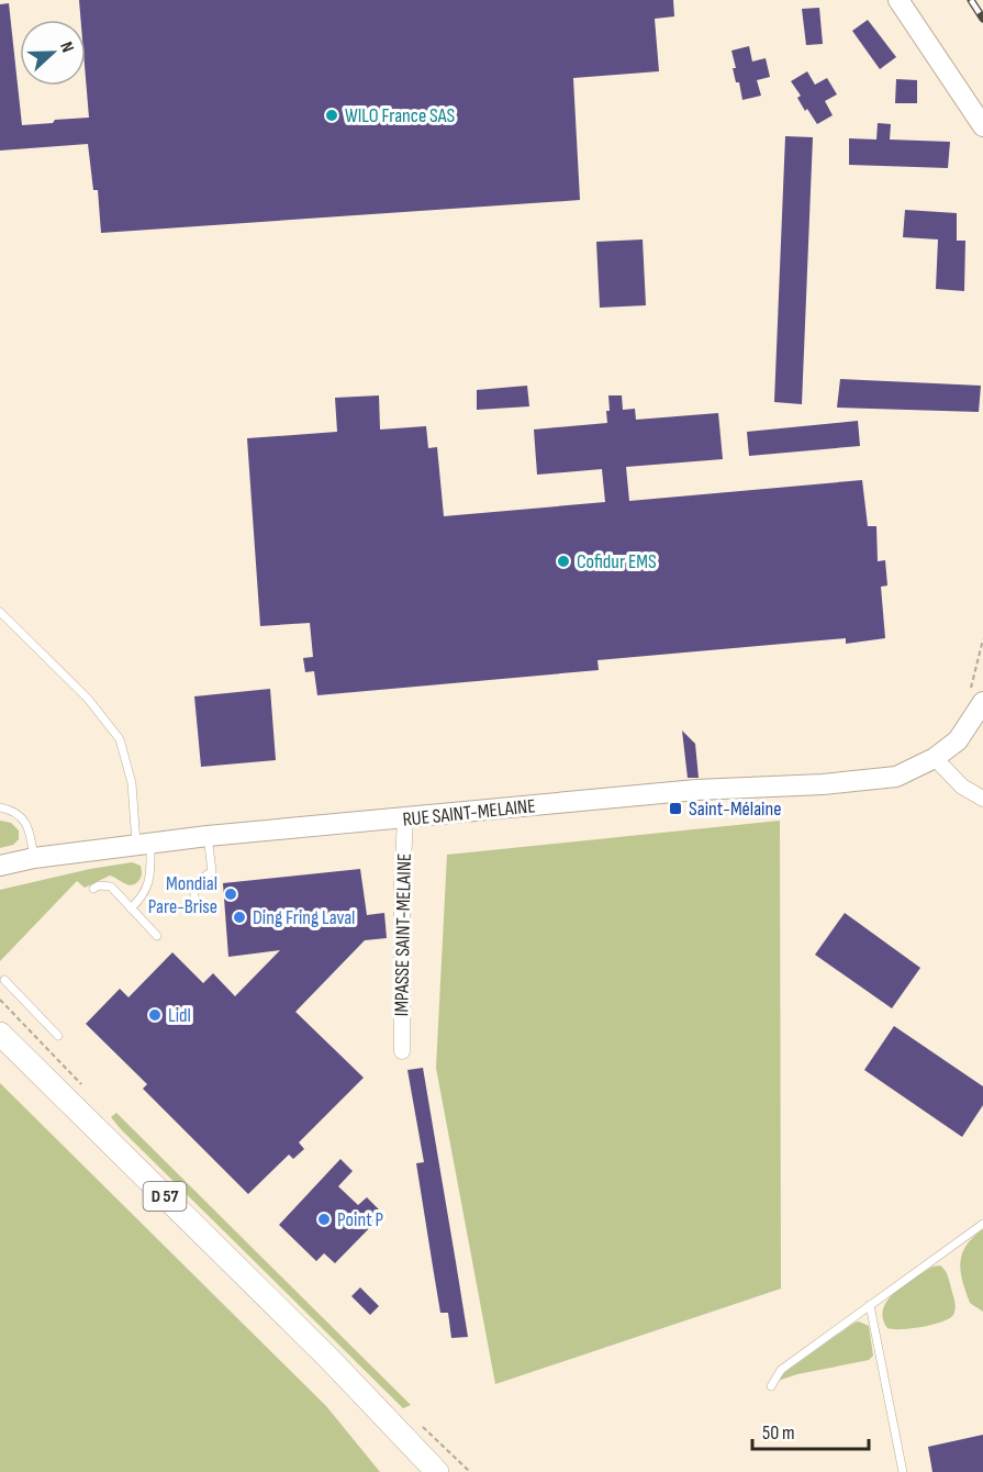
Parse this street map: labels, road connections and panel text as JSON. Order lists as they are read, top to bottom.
{
  "streets": {
    "main road": ["RUE SAINT-MELAINE", "D 57"],
    "street": ["IMPASSE SAINT-MELAINE"]
  },
  "crossings": [
    ["RUE SAINT-MELAINE", "IMPASSE SAINT-MELAINE"]
  ],
  "places": {
    "other": [
      "WILO France SAS",
      "Cofidur EMS",
      "Mondial Pare-Brise",
      "Ding Fring Laval",
      "Lidl",
      "Point P"
    ],
    "transit": ["Saint-Mélaine"]
  },
  "scale_bar": "50 m",
  "north": "right"
}
